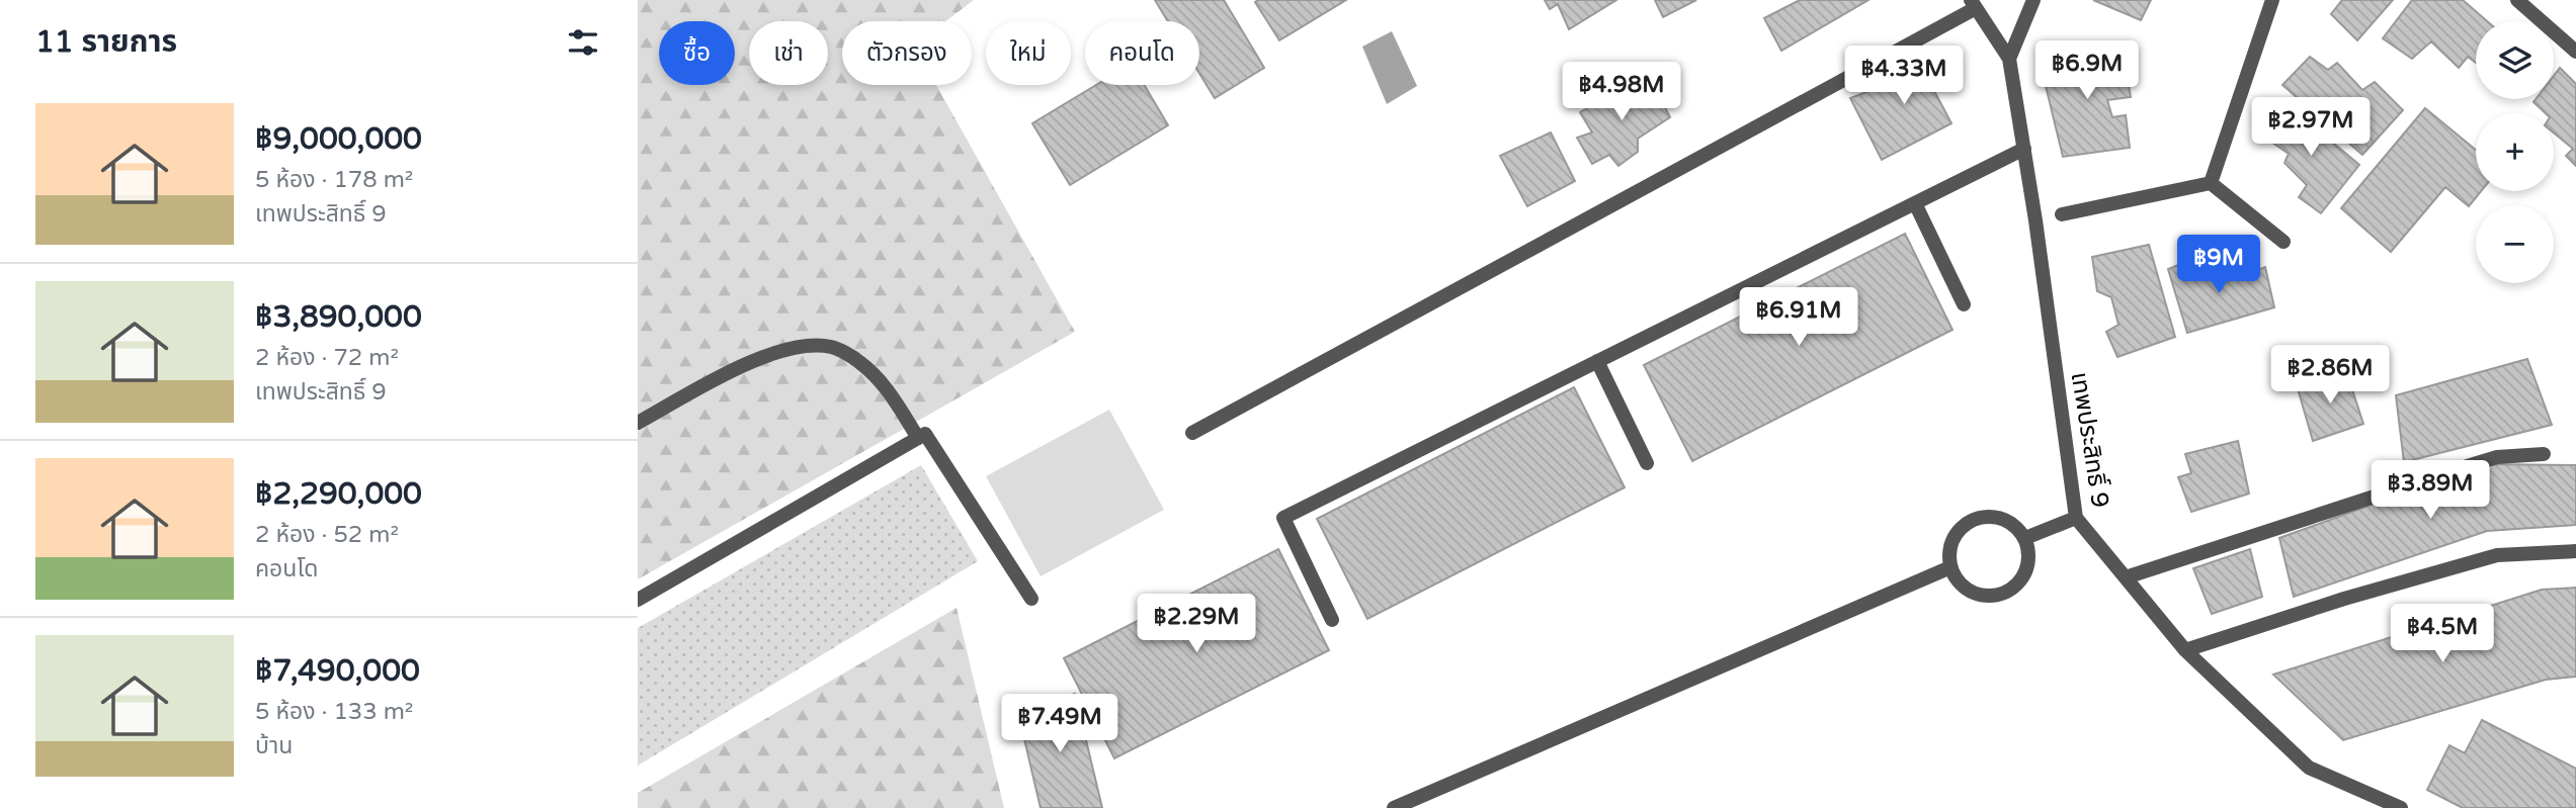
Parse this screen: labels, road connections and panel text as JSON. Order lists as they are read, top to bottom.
{
  "streets": {
    "street": ["เทพประสิทธิ์ 9"]
  },
  "page": {
    "heading": "11 รายการ",
    "map_buttons": ["+", "−"],
    "chip": [
      "ซื้อ",
      "เช่า",
      "ตัวกรอง",
      "ใหม่",
      "คอนโด"
    ],
    "price": [
      "฿6.9M",
      "฿4.33M",
      "฿4.98M",
      "฿2.97M",
      "฿9M",
      "฿6.91M",
      "฿2.86M",
      "฿3.89M",
      "฿2.29M",
      "฿4.5M",
      "฿7.49M"
    ],
    "list": [
      {
        "name": "฿9,000,000",
        "note": "5 ห้อง · 178 m² · เทพประสิทธิ์ 9"
      },
      {
        "name": "฿3,890,000",
        "note": "2 ห้อง · 72 m² · เทพประสิทธิ์ 9"
      },
      {
        "name": "฿2,290,000",
        "note": "2 ห้อง · 52 m² · คอนโด"
      },
      {
        "name": "฿7,490,000",
        "note": "5 ห้อง · 133 m² · บ้าน"
      }
    ]
  }
}
